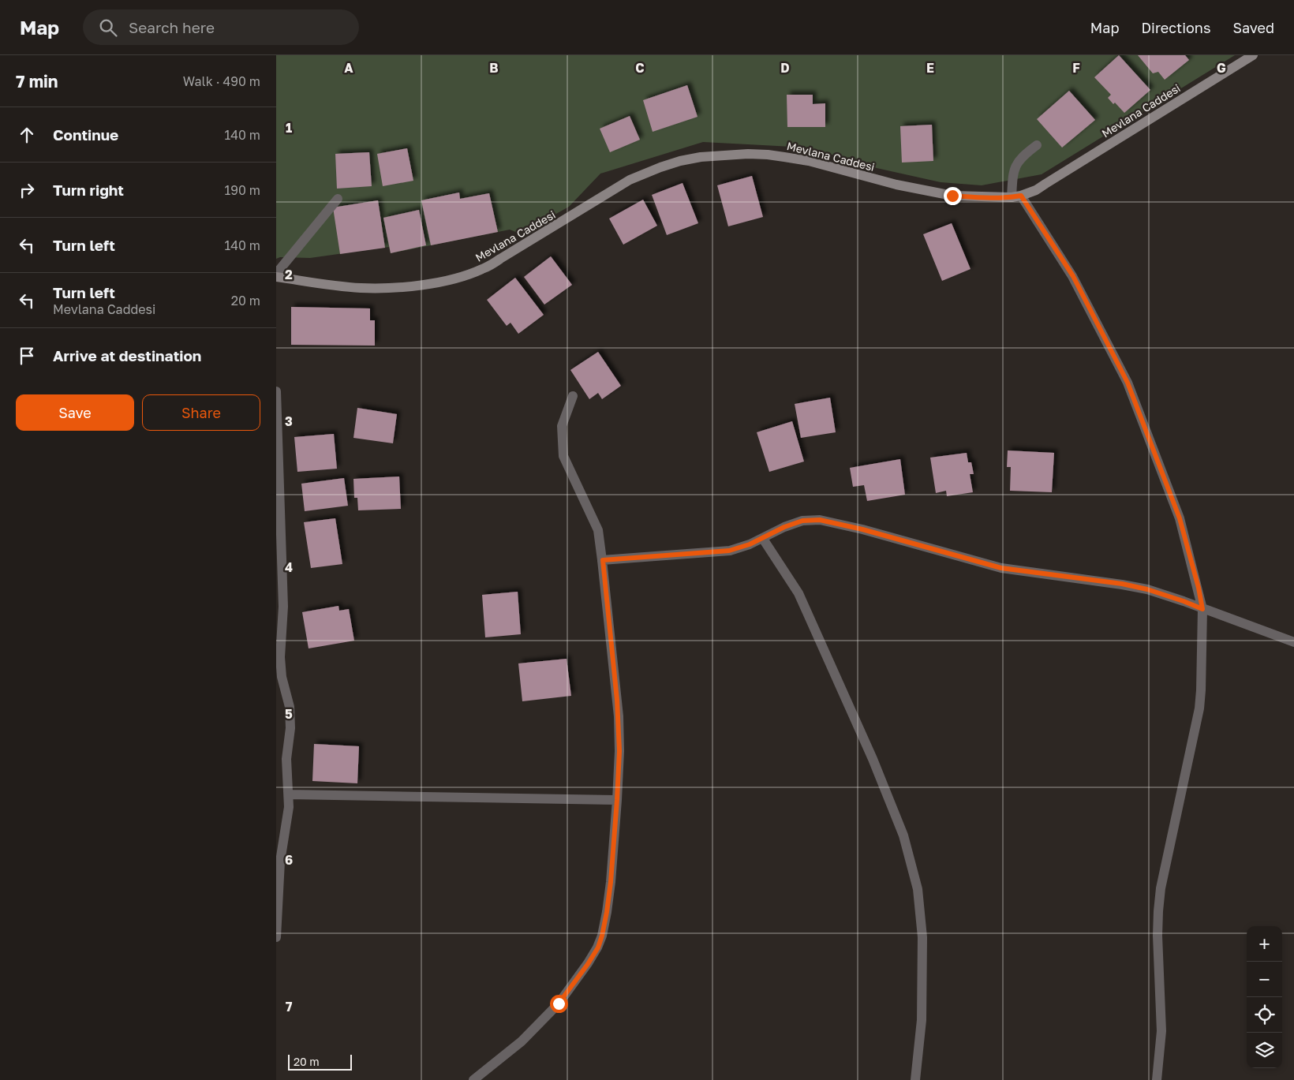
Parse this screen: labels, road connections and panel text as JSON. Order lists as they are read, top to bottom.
{
  "streets": {
    "street": ["Mevlana Caddesi"]
  },
  "scale_bar": "20 m",
  "page": {
    "header": "Map",
    "search": "Search here",
    "nav": ["Map", "Directions", "Saved"],
    "heading": ["7 min", "Walk · 490 m"],
    "list": [
      ["Continue", "140 m"],
      ["Turn right", "190 m"],
      ["Turn left", "140 m"],
      ["Turn left", "Mevlana Caddesi", "20 m"],
      "Arrive at destination"
    ],
    "buttons": ["Save", "Share"],
    "map_buttons": ["+", "−"],
    "scale": "20 m"
  },
  "grid": {
    "columns": [
      "A",
      "B",
      "C",
      "D",
      "E",
      "F",
      "G"
    ],
    "rows": [
      "1",
      "2",
      "3",
      "4",
      "5",
      "6",
      "7"
    ]
  }
}
